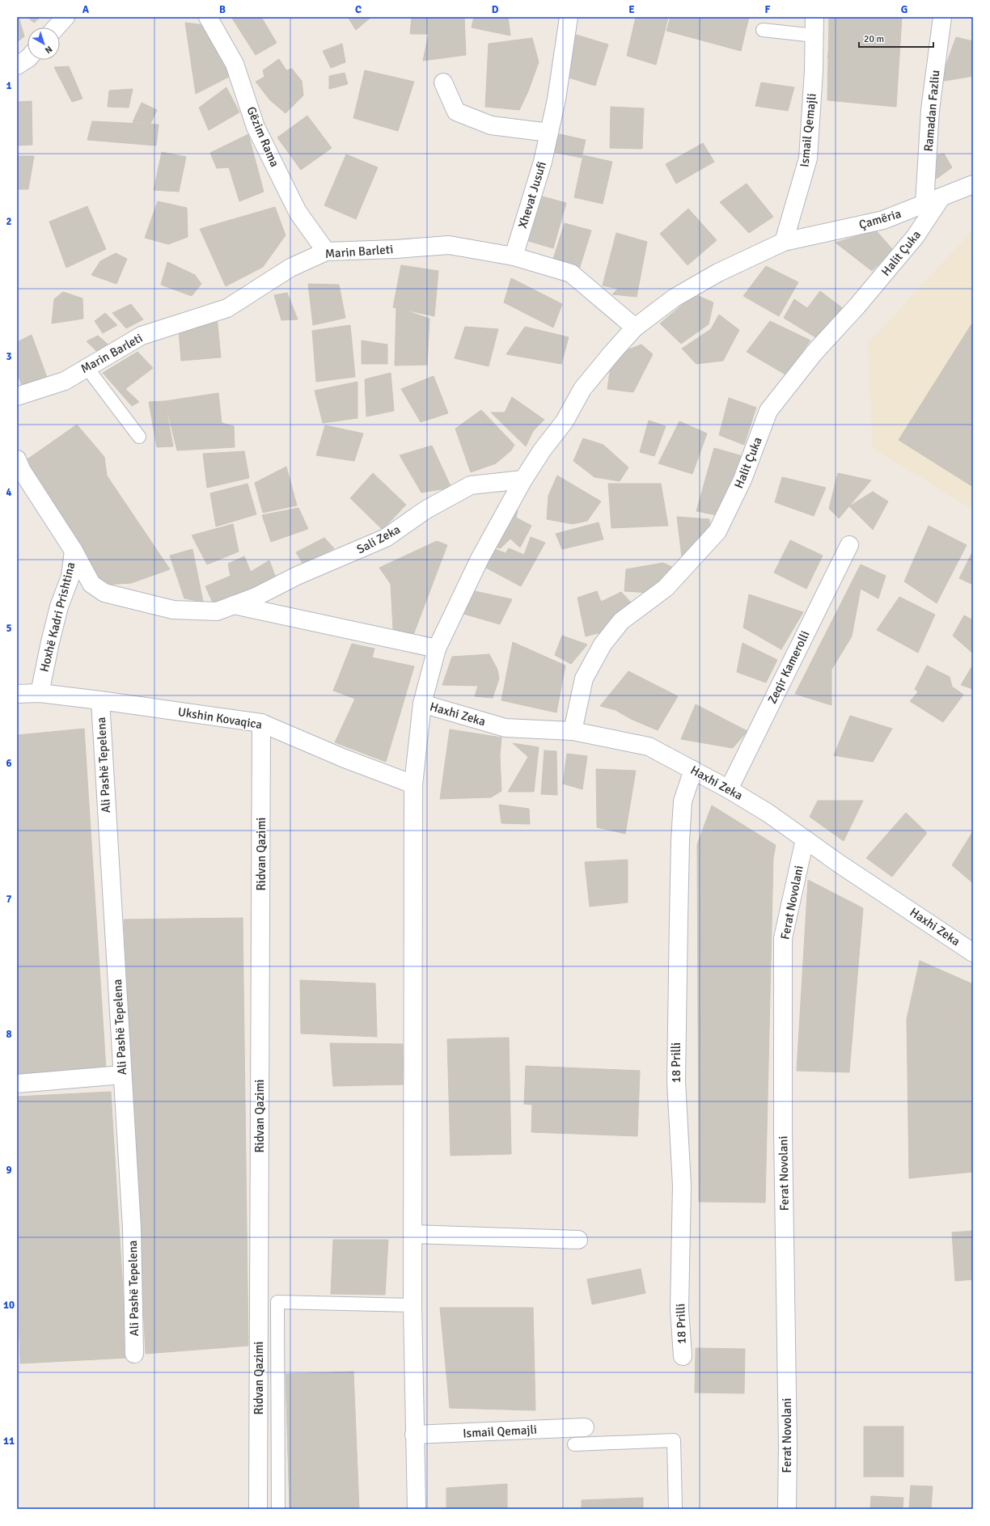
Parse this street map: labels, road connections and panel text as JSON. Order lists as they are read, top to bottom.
{
  "streets": {
    "street": [
      "Ramadan Fazliu",
      "Ismail Qemajli",
      "Gëzim Rama",
      "Xhevat Jusufi",
      "Çamëria",
      "Marin Barleti",
      "Halit Çuka",
      "Sali Zeka",
      "Hoxhë Kadri Prishtina",
      "Zeqir Kamerolli",
      "Haxhi Zeka",
      "Ukshin Kovaqica",
      "Ali Pashë Tepelena",
      "Ridvan Qazimi",
      "Ferat Novolani",
      "18 Prilli"
    ]
  },
  "crossings": [
    ["Ramadan Fazliu", "Çamëria"],
    ["Ismail Qemajli", "Çamëria"],
    ["Gëzim Rama", "Marin Barleti"],
    ["Xhevat Jusufi", "Marin Barleti"],
    ["Çamëria", "Marin Barleti"],
    ["Çamëria", "Halit Çuka"],
    ["Çamëria", "Sali Zeka"],
    ["Çamëria", "Haxhi Zeka"],
    ["Çamëria", "Ukshin Kovaqica"],
    ["Halit Çuka", "Haxhi Zeka"],
    ["Sali Zeka", "Hoxhë Kadri Prishtina"],
    ["Hoxhë Kadri Prishtina", "Ukshin Kovaqica"],
    ["Zeqir Kamerolli", "Haxhi Zeka"],
    ["Haxhi Zeka", "Ferat Novolani"],
    ["Haxhi Zeka", "18 Prilli"],
    ["Ukshin Kovaqica", "Ali Pashë Tepelena"],
    ["Ukshin Kovaqica", "Ridvan Qazimi"]
  ],
  "scale_bar": "20 m",
  "north": "bottom right",
  "grid": {
    "columns": [
      "A",
      "B",
      "C",
      "D",
      "E",
      "F",
      "G"
    ],
    "rows": [
      "1",
      "2",
      "3",
      "4",
      "5",
      "6",
      "7",
      "8",
      "9",
      "10",
      "11"
    ]
  }
}
